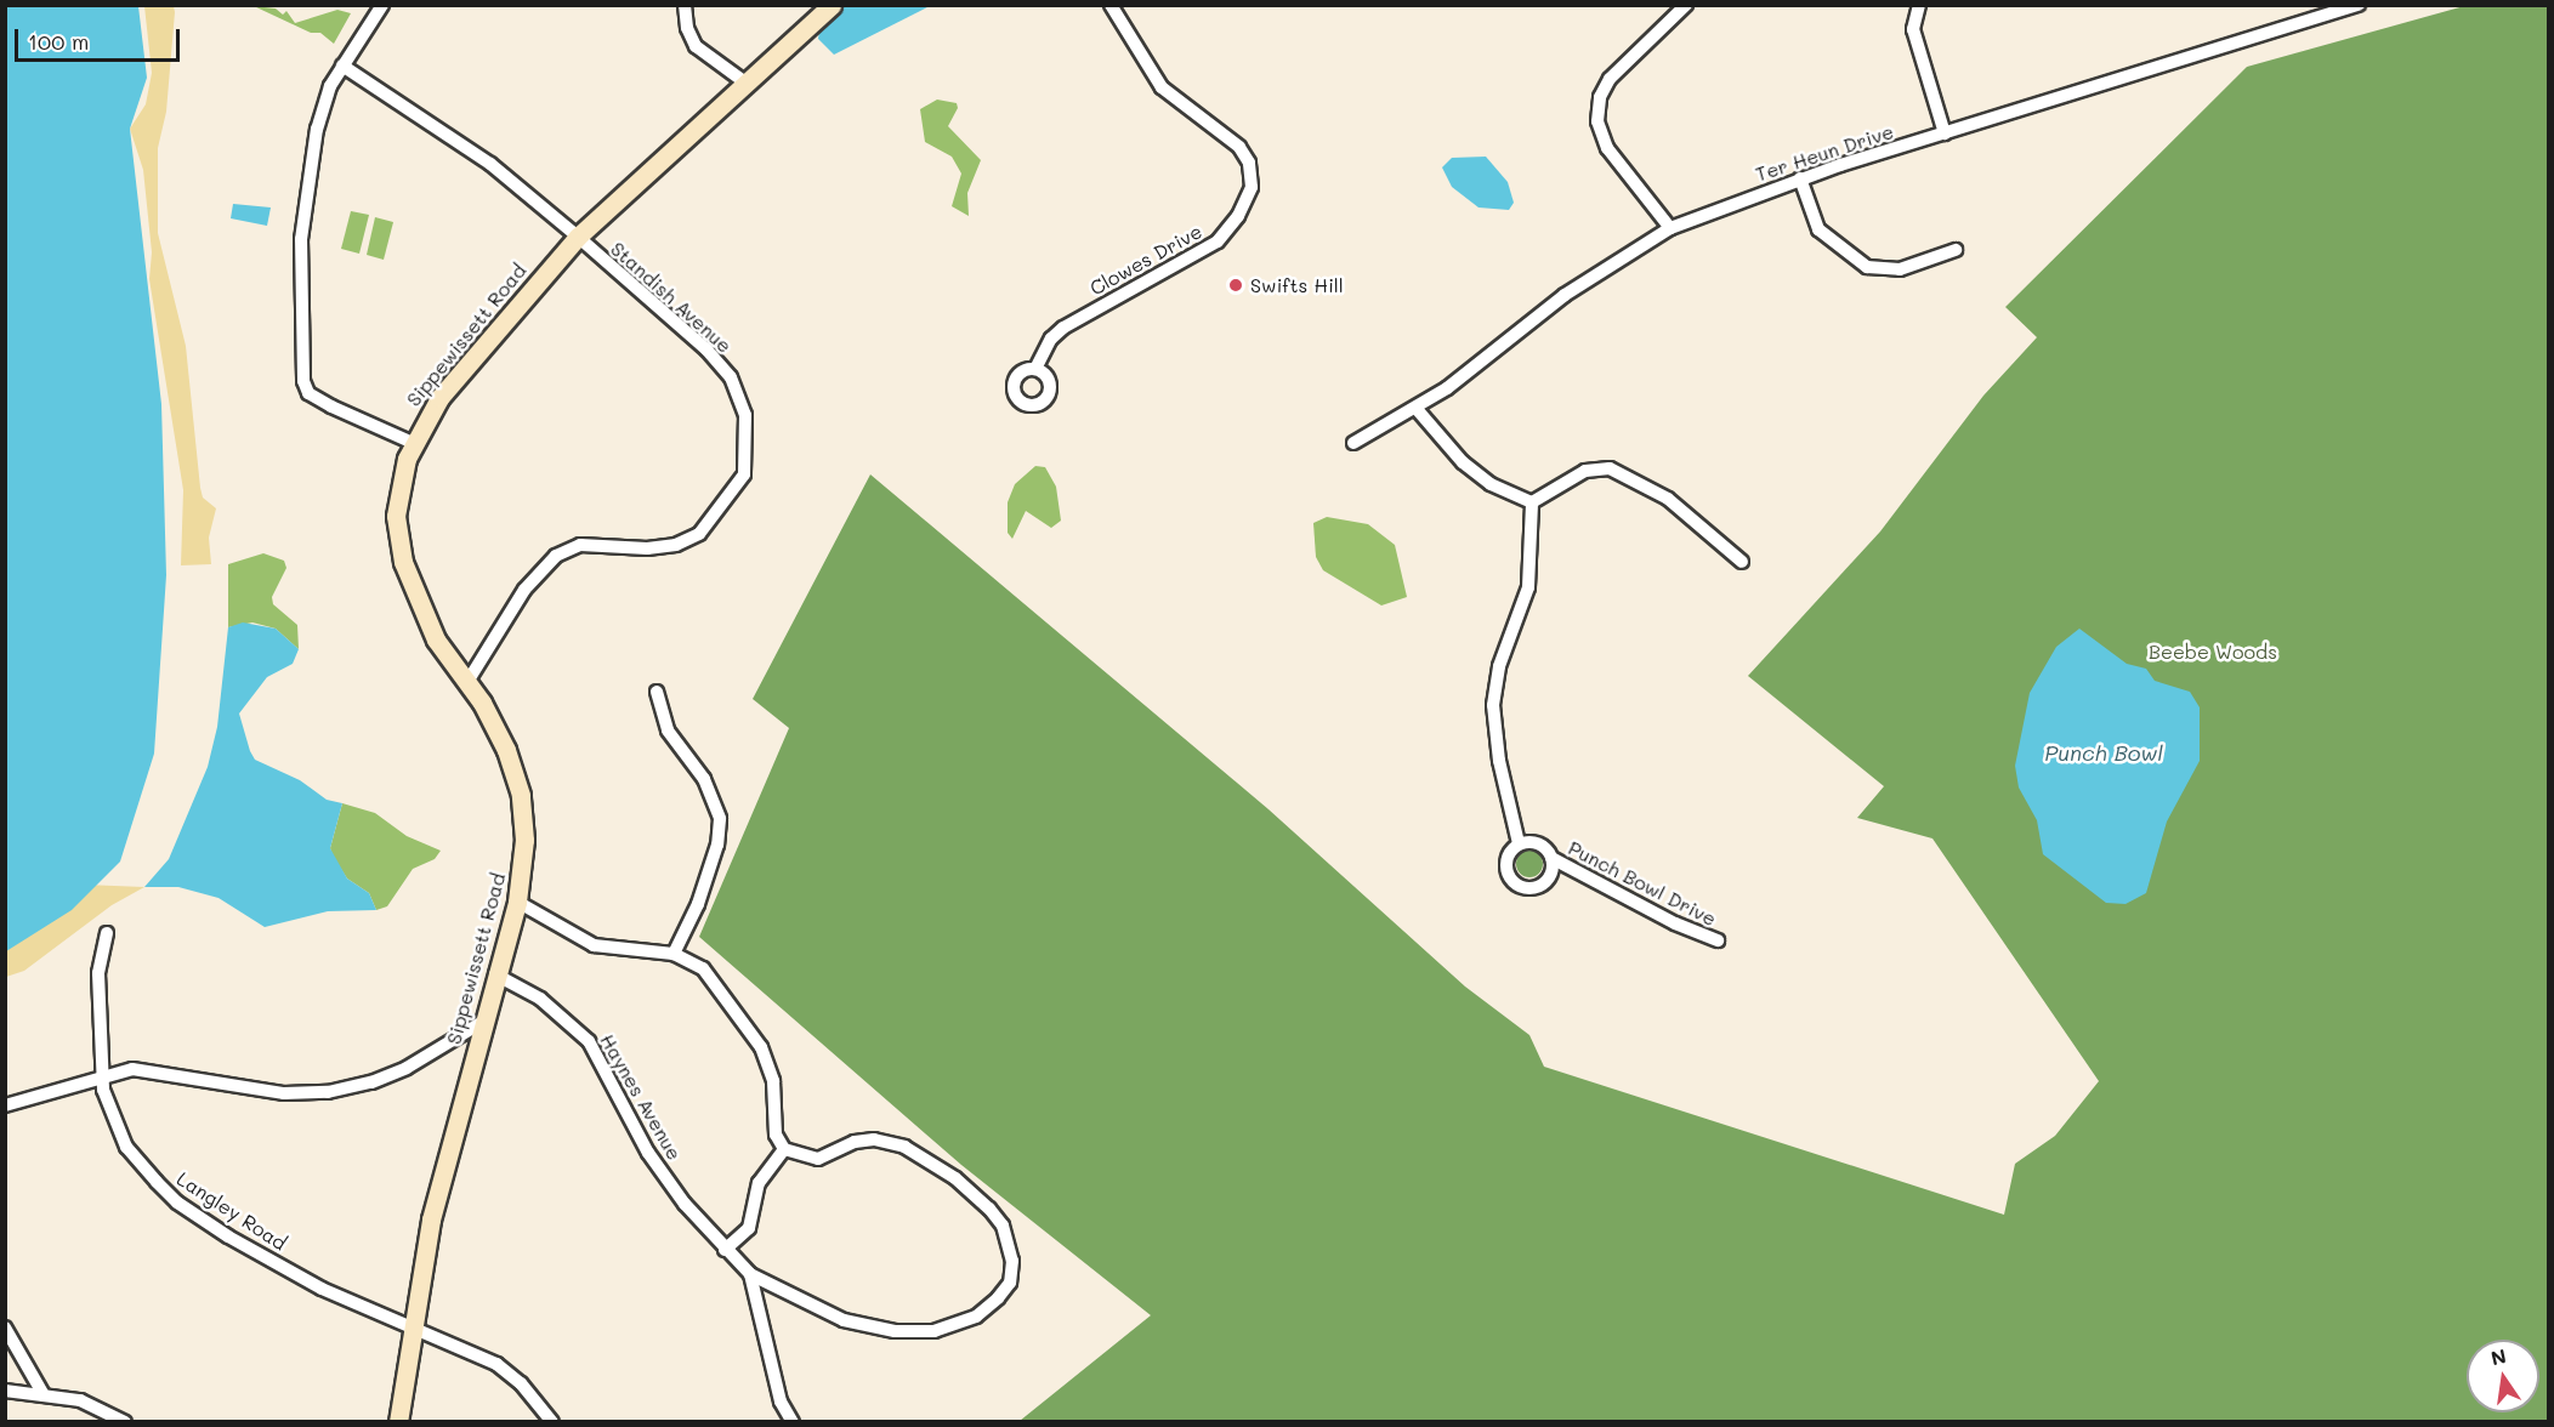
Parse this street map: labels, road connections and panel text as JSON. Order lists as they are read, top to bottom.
{
  "streets": {
    "main road": ["Sippewissett Road"],
    "street": [
      "Ter Heun Drive",
      "Clowes Drive",
      "Standish Avenue",
      "Punch Bowl Drive",
      "Haynes Avenue",
      "Langley Road"
    ]
  },
  "crossings": [
    ["Standish Avenue", "Sippewissett Road"],
    ["Sippewissett Road", "Haynes Avenue"],
    ["Sippewissett Road", "Langley Road"]
  ],
  "water": ["Punch Bowl"],
  "parks": ["Beebe Woods"],
  "places": ["Swifts Hill"],
  "scale_bar": "100 m",
  "north": "top"
}
